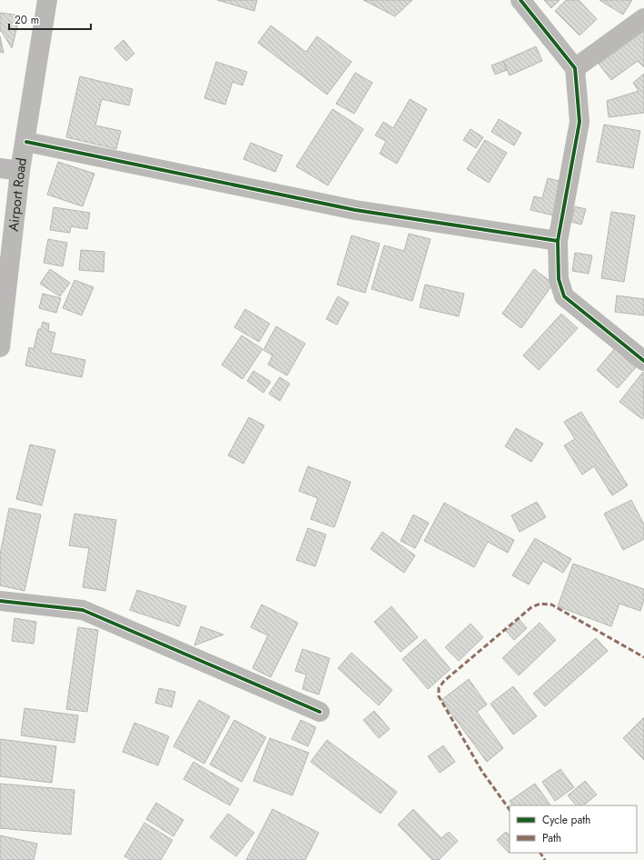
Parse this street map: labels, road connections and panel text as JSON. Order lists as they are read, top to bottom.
{
  "streets": {
    "street": ["Airport Road"]
  },
  "legend": ["Cycle path", "Path"],
  "scale_bar": "20 m"
}
